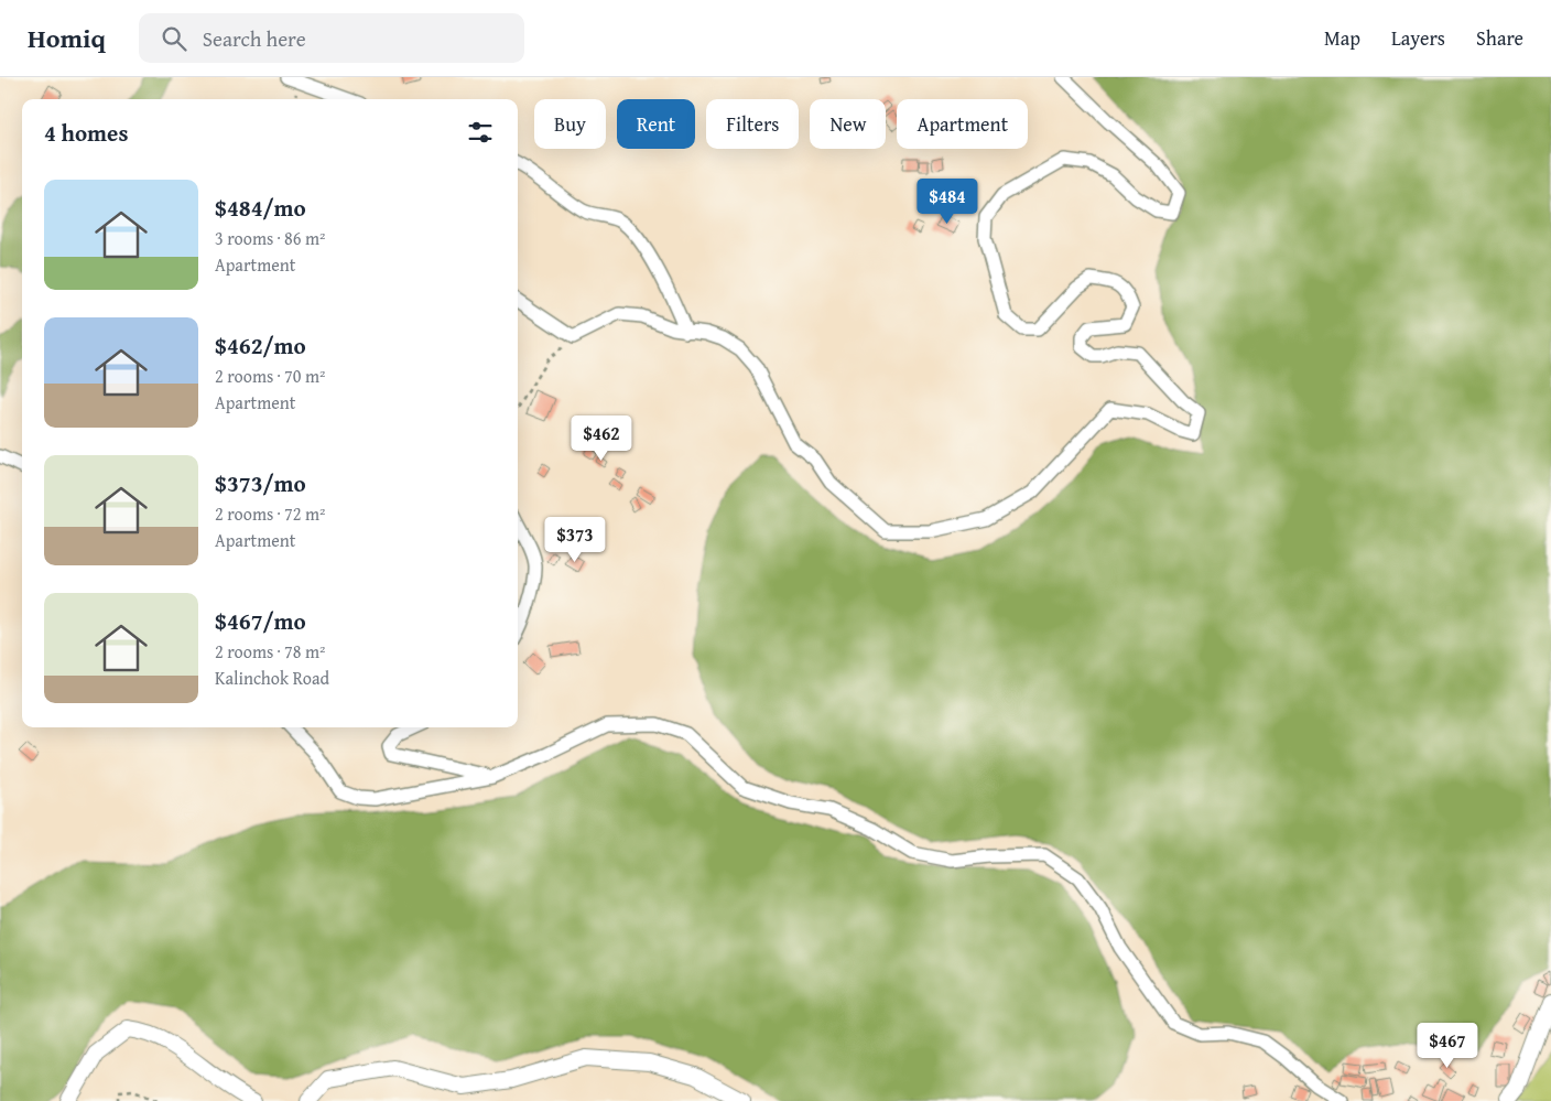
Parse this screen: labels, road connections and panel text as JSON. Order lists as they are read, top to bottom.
{
  "page": {
    "header": "Homiq",
    "search": "Search here",
    "nav": ["Map", "Layers", "Share"],
    "chip": [
      "Buy",
      "Rent",
      "Filters",
      "New",
      "Apartment"
    ],
    "heading": "4 homes",
    "list": [
      {
        "name": "$484/mo",
        "note": "3 rooms · 86 m² · Apartment"
      },
      {
        "name": "$462/mo",
        "note": "2 rooms · 70 m² · Apartment"
      },
      {
        "name": "$373/mo",
        "note": "2 rooms · 72 m² · Apartment"
      },
      {
        "name": "$467/mo",
        "note": "2 rooms · 78 m² · Kalinchok Road"
      }
    ],
    "price": [
      "$484",
      "$462",
      "$373",
      "$467"
    ]
  }
}
